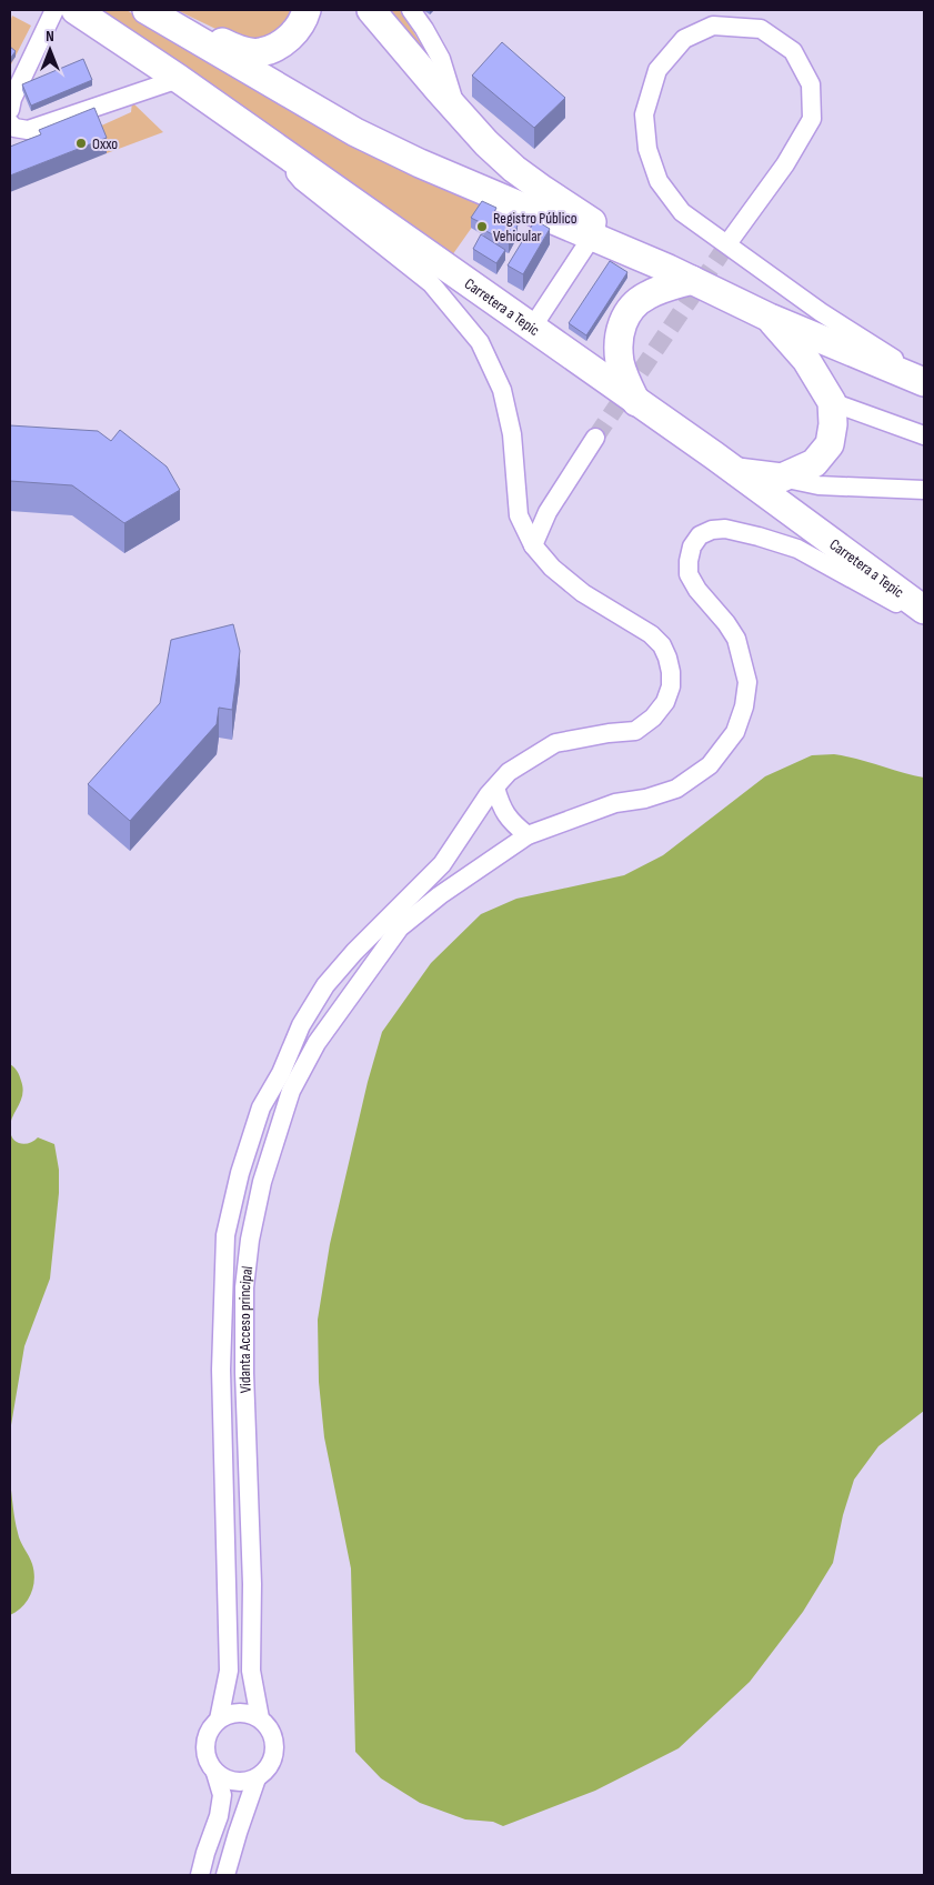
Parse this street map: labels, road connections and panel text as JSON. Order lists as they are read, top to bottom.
{
  "streets": {
    "highway": ["Carretera a Tepic"],
    "street": ["Vidanta Acceso principal"]
  },
  "places": ["Oxxo", "Registro Público Vehicular"],
  "north": "top"
}
